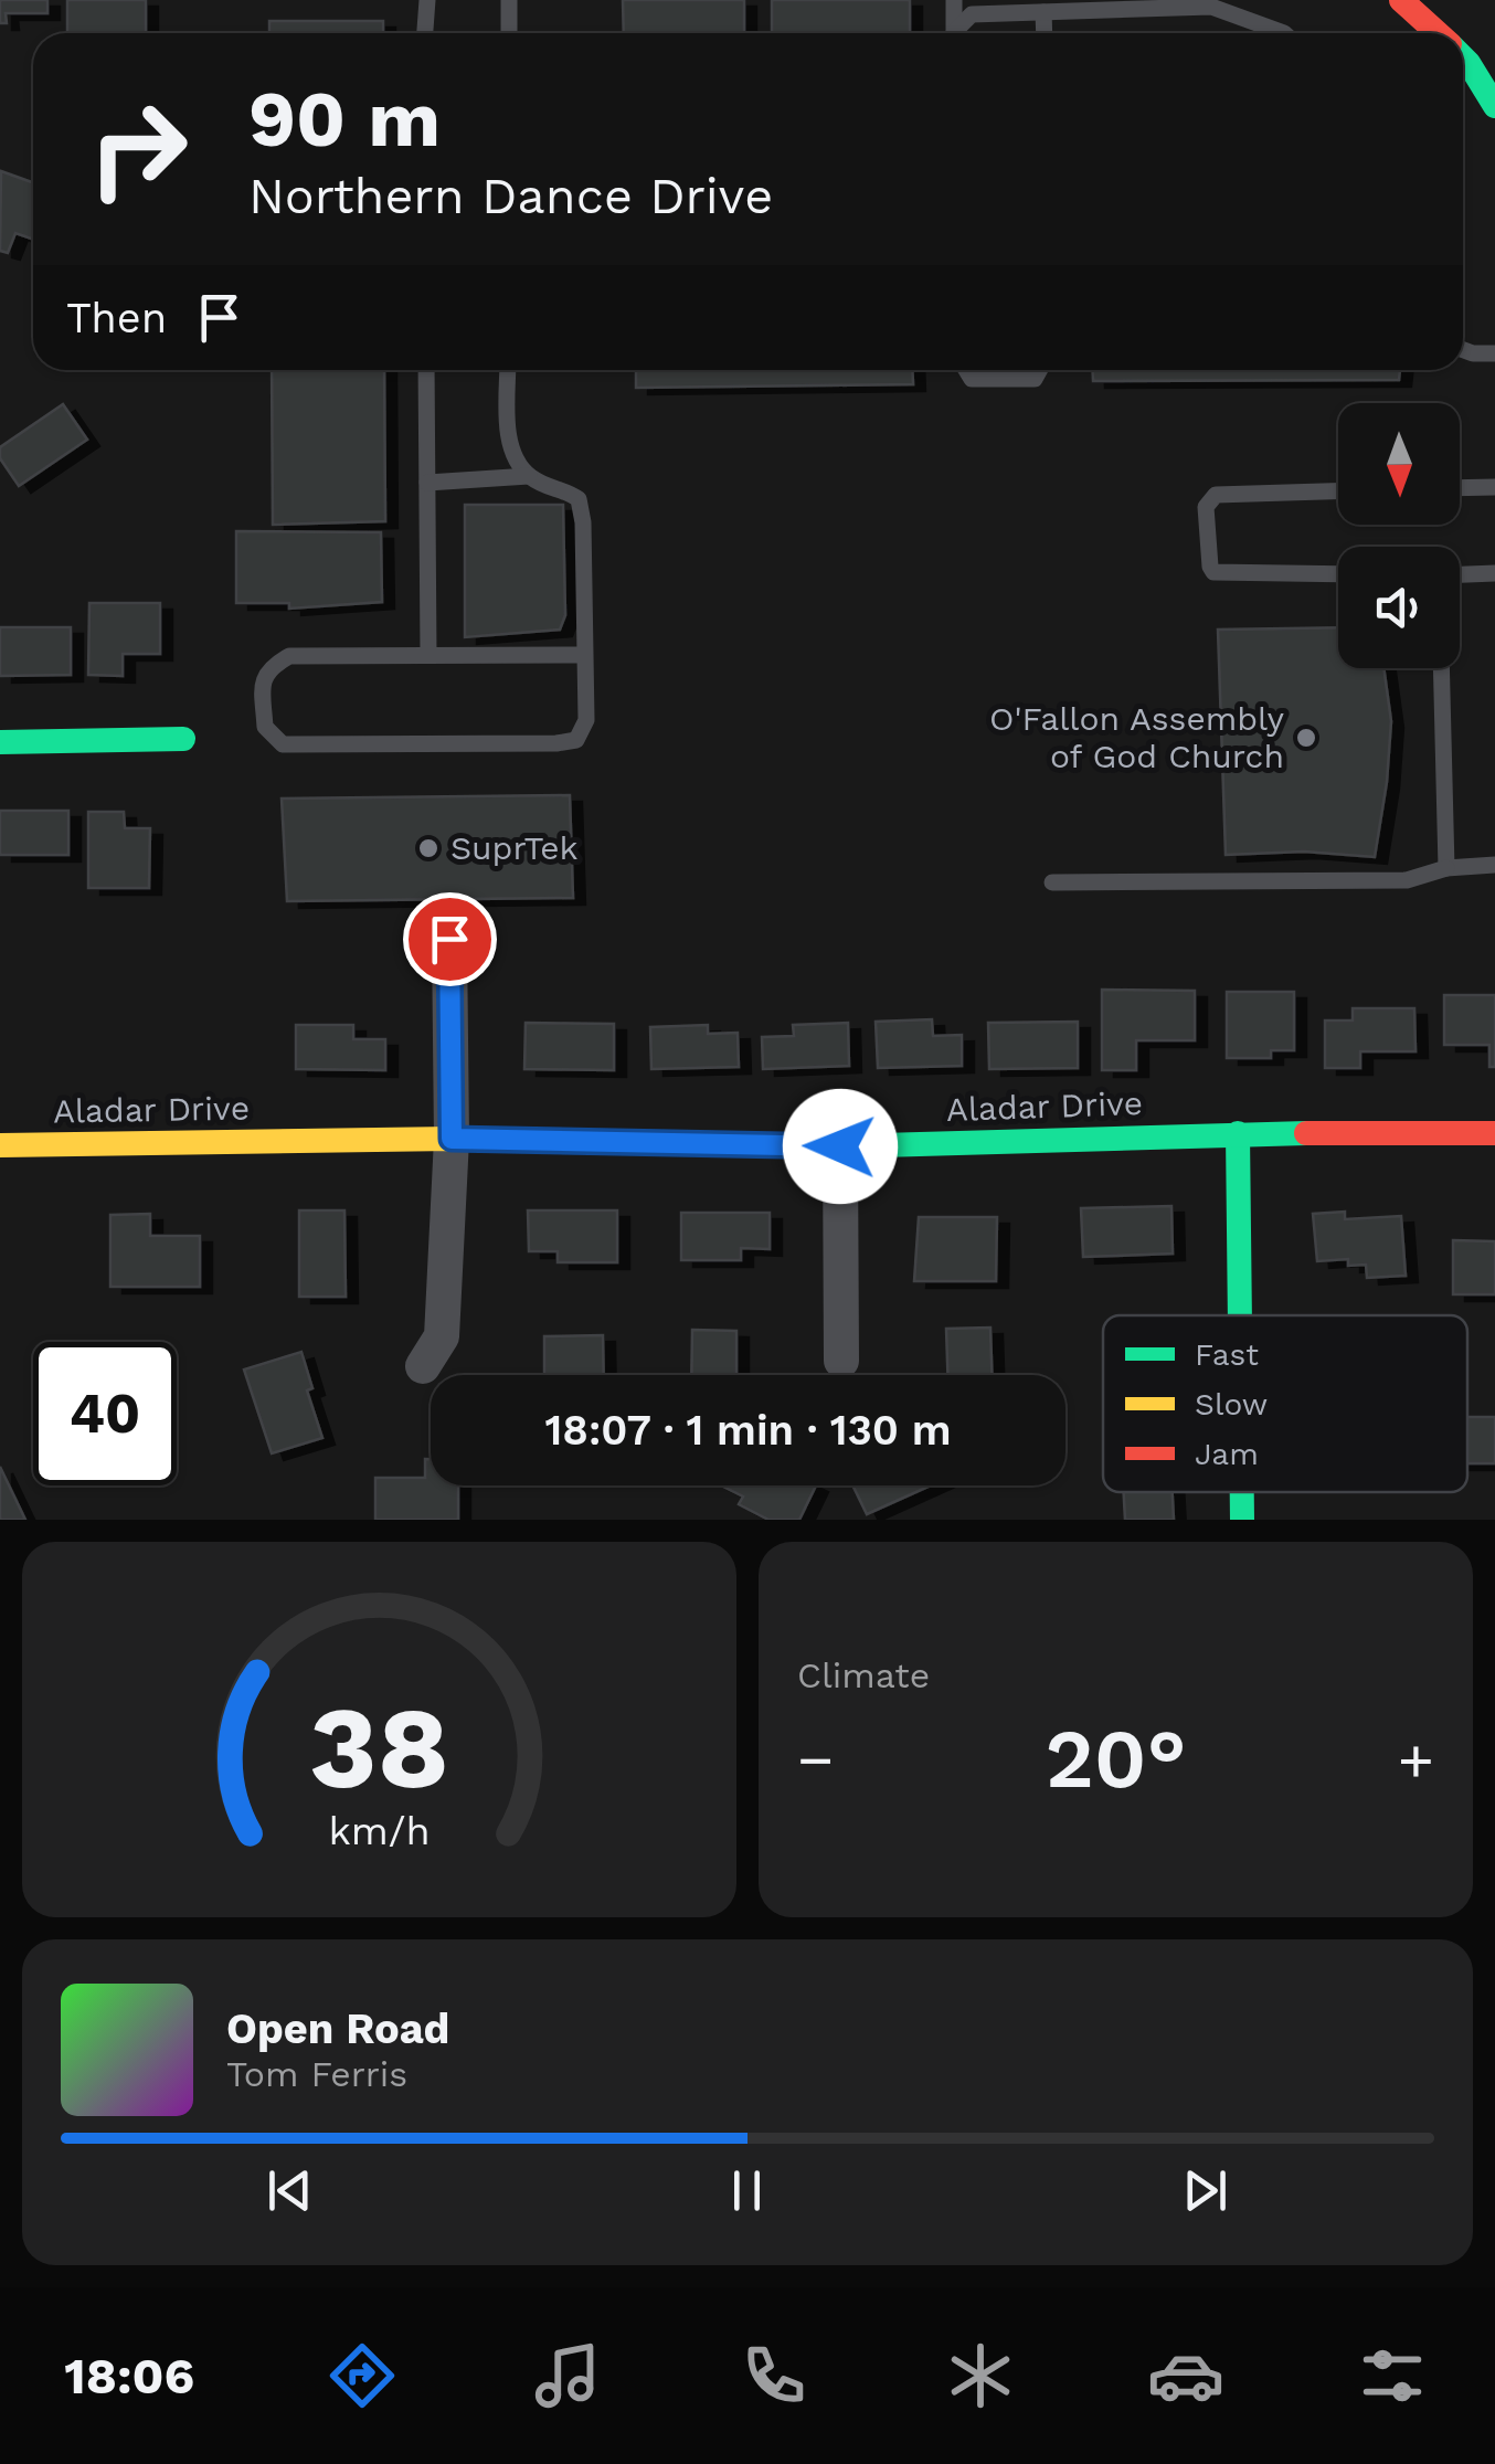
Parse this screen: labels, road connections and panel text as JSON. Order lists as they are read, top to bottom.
{
  "streets": {
    "street": ["Aladar Drive"]
  },
  "places": ["O'Fallon Assembly of God Church", "SuprTek"],
  "legend": ["Fast", "Slow", "Jam"],
  "north": "bottom",
  "page": {
    "turn": ["90 m", "Northern Dance Drive"],
    "then": "Then",
    "limit": "40",
    "trip": "18:07 · 1 min · 130 m",
    "tile": "Climate",
    "heat": ["−", "20°", "+"],
    "song": ["Open Road", "Tom Ferris"],
    "tabs": "18:06",
    "gauge": ["38", "km/h"]
  }
}
